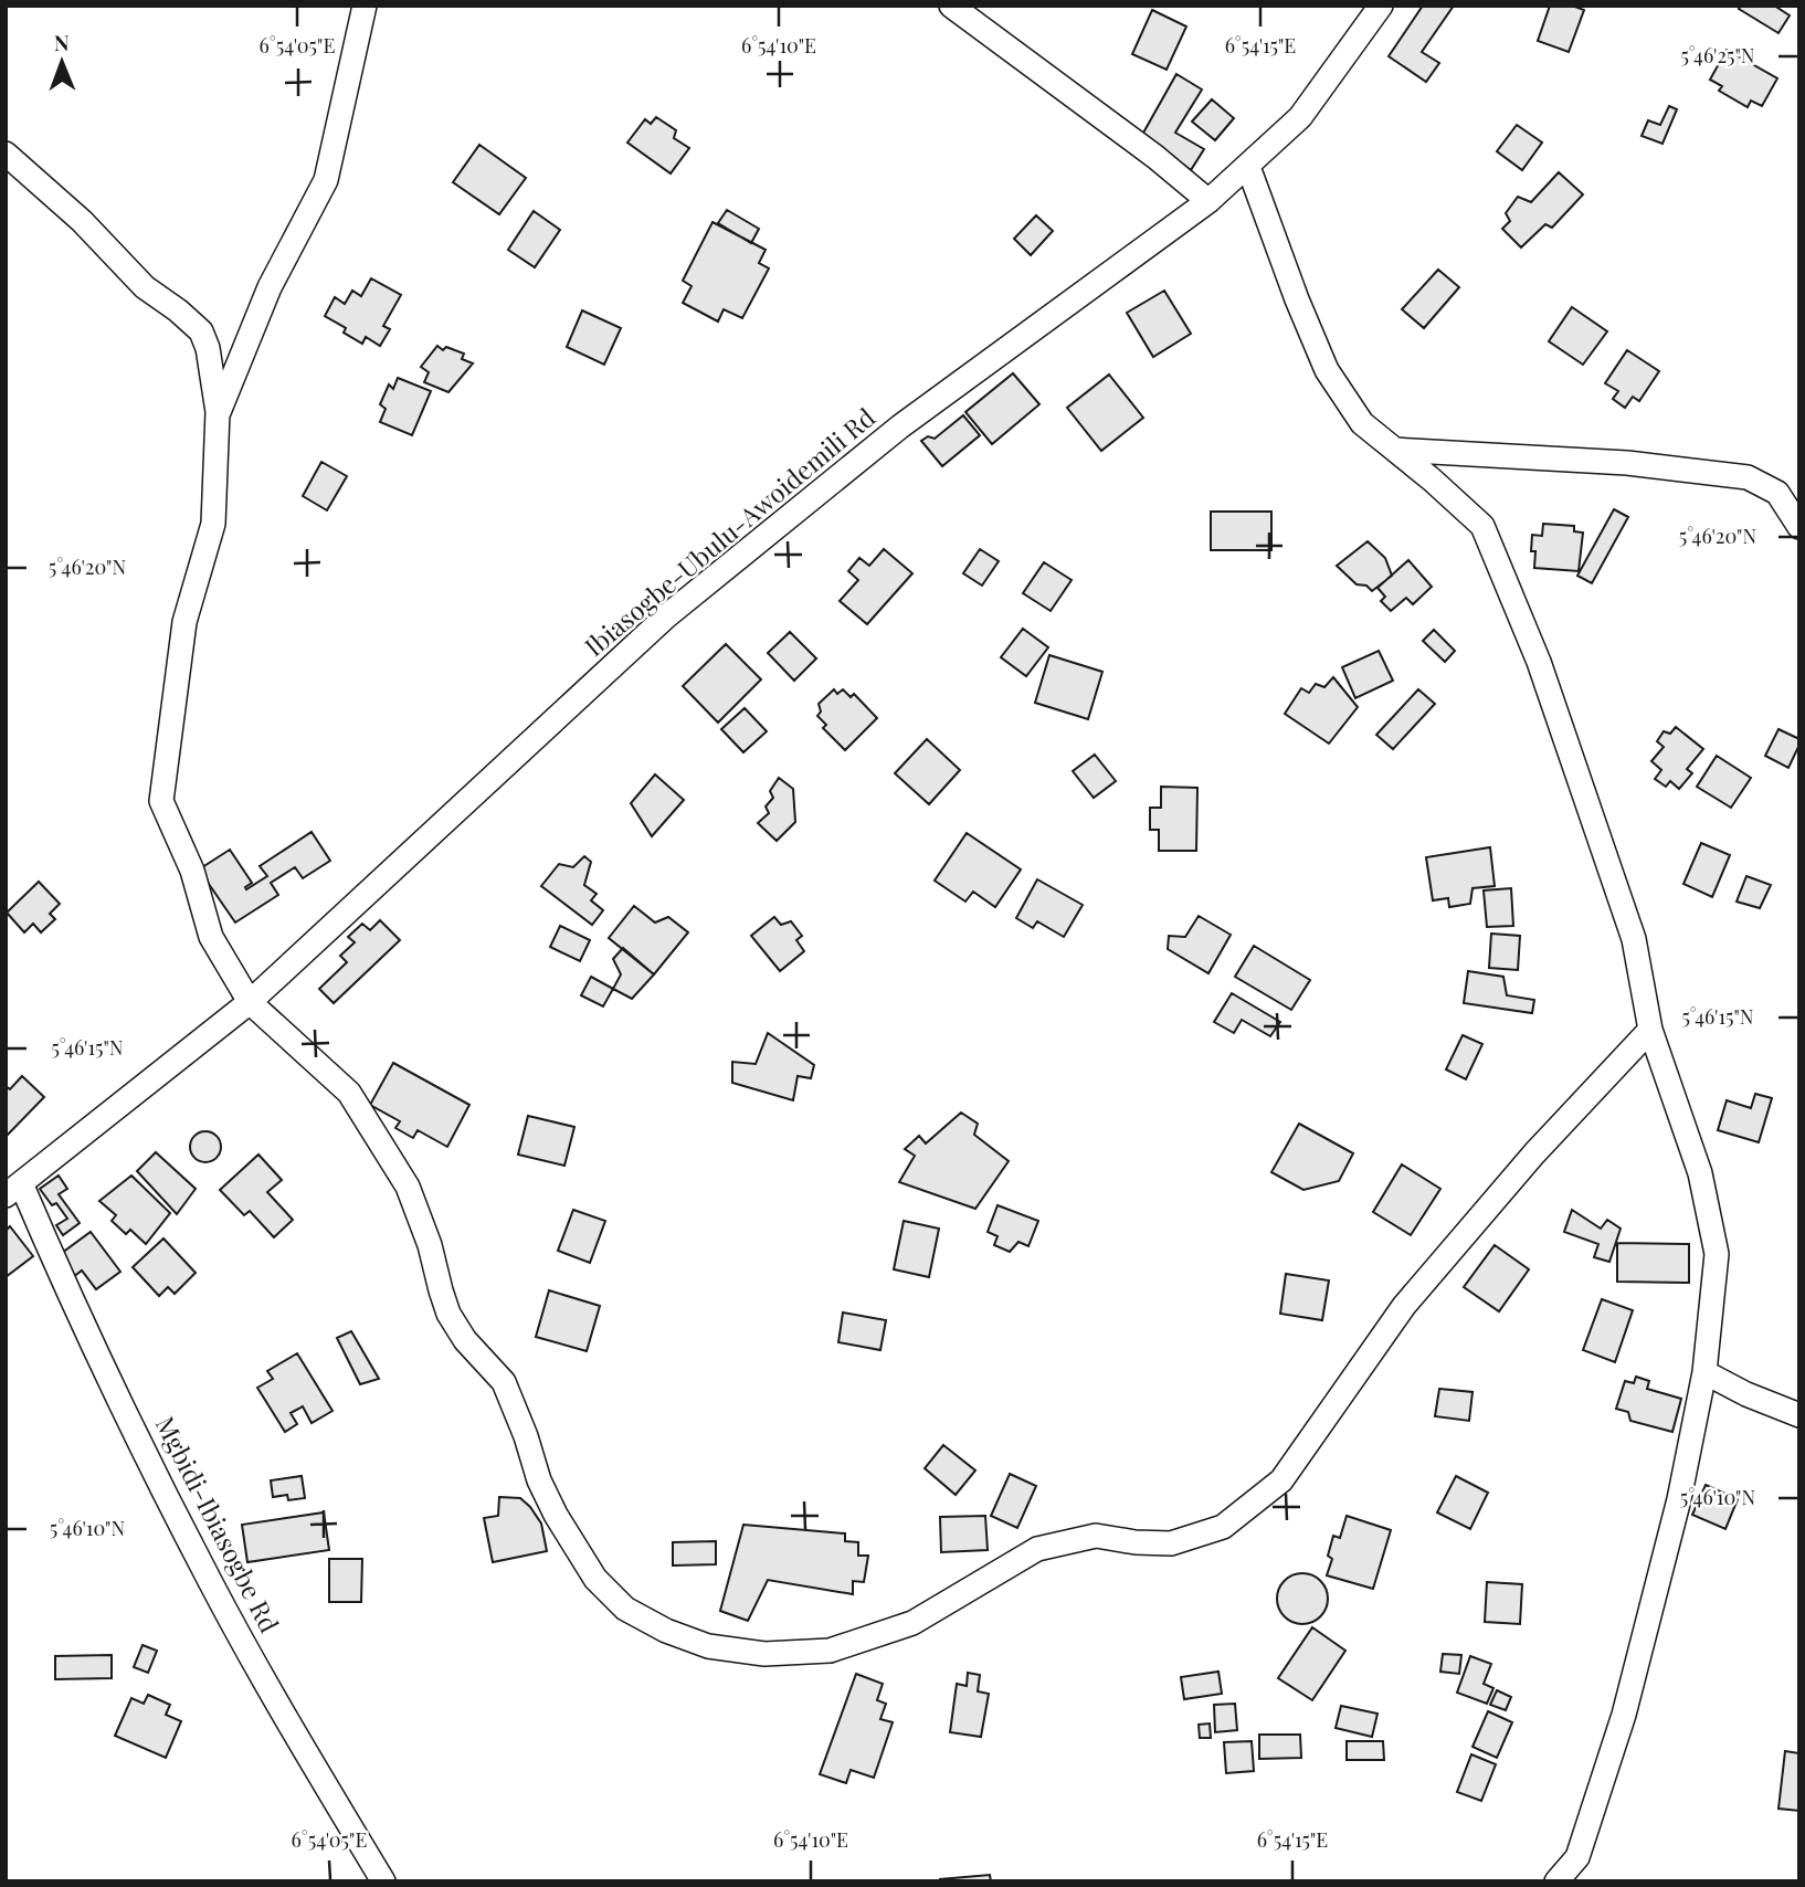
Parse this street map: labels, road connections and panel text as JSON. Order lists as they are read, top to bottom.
{
  "streets": {
    "street": ["Ibiasogbe-Ubulu-Awoidemili Rd", "Mgbidi-Ibiasogbe Rd"]
  },
  "crossings": [
    ["Ibiasogbe-Ubulu-Awoidemili Rd", "Mgbidi-Ibiasogbe Rd"]
  ],
  "north": "top",
  "coordinates": [
    "6°54'05\"E",
    "6°54'10\"E",
    "6°54'15\"E",
    "5°46'25\"N",
    "5°46'20\"N",
    "5°46'15\"N",
    "5°46'10\"N"
  ]
}
